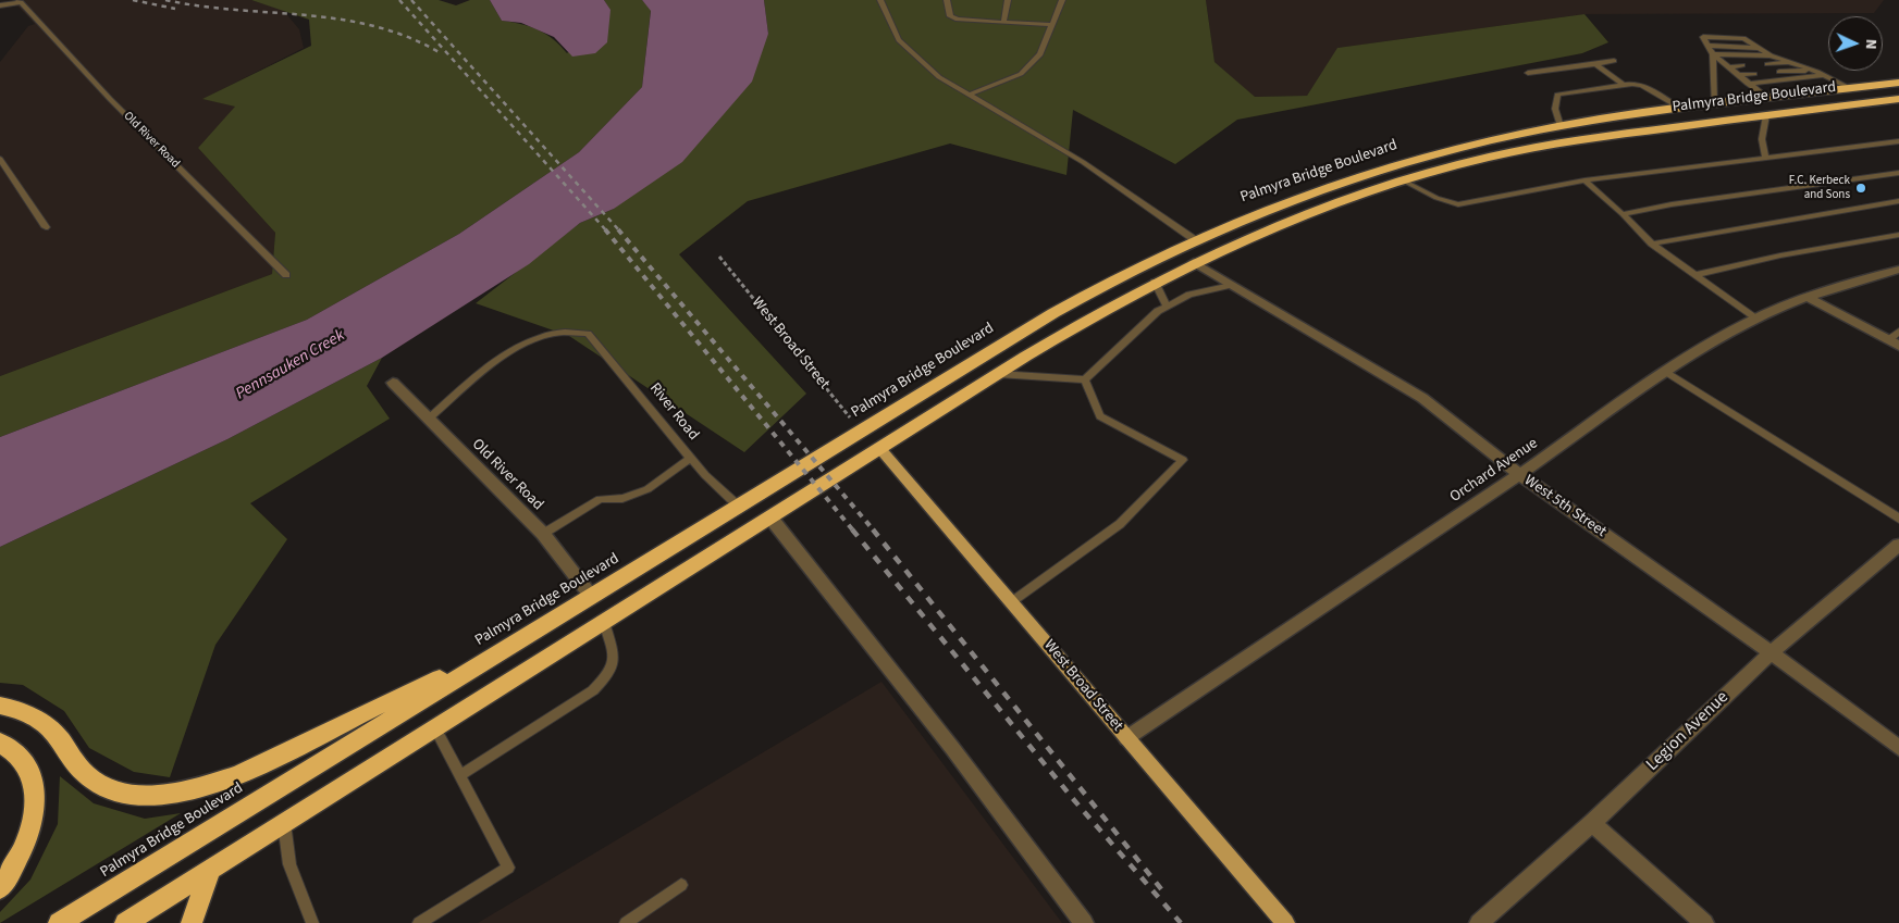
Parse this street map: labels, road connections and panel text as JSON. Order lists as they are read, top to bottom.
{
  "streets": {
    "highway": ["Palmyra Bridge Boulevard"],
    "main road": ["West Broad Street"],
    "street": [
      "Old River Road",
      "Orchard Avenue",
      "West 5th Street",
      "Legion Avenue"
    ],
    "lane": ["River Road"]
  },
  "crossings": [
    ["Palmyra Bridge Boulevard", "Old River Road"],
    ["Palmyra Bridge Boulevard", "West Broad Street"],
    ["Palmyra Bridge Boulevard", "River Road"],
    ["Palmyra Bridge Boulevard", "West 5th Street"],
    ["Old River Road", "River Road"],
    ["West Broad Street", "Orchard Avenue"],
    ["Orchard Avenue", "West 5th Street"],
    ["West 5th Street", "Legion Avenue"]
  ],
  "water": ["Pennsauken Creek"],
  "places": ["F.C. Kerbeck and Sons"],
  "north": "right"
}
